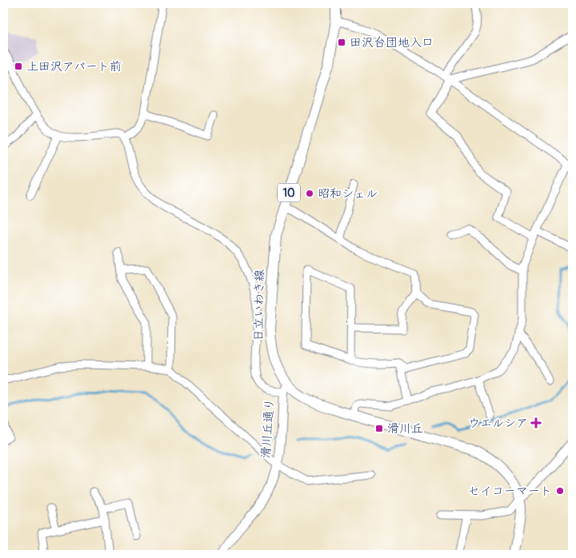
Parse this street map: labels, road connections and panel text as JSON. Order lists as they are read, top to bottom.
{
  "streets": {
    "main road": ["10", "日立いわき線"],
    "street": ["滑川丘通り"]
  },
  "crossings": [
    ["日立いわき線", "滑川丘通り"]
  ],
  "places": {
    "transit": ["田沢台団地入口", "上田沢アパート前", "滑川丘"],
    "other": ["昭和シェル", "セイコーマート"],
    "health": ["ウエルシア"]
  }
}
